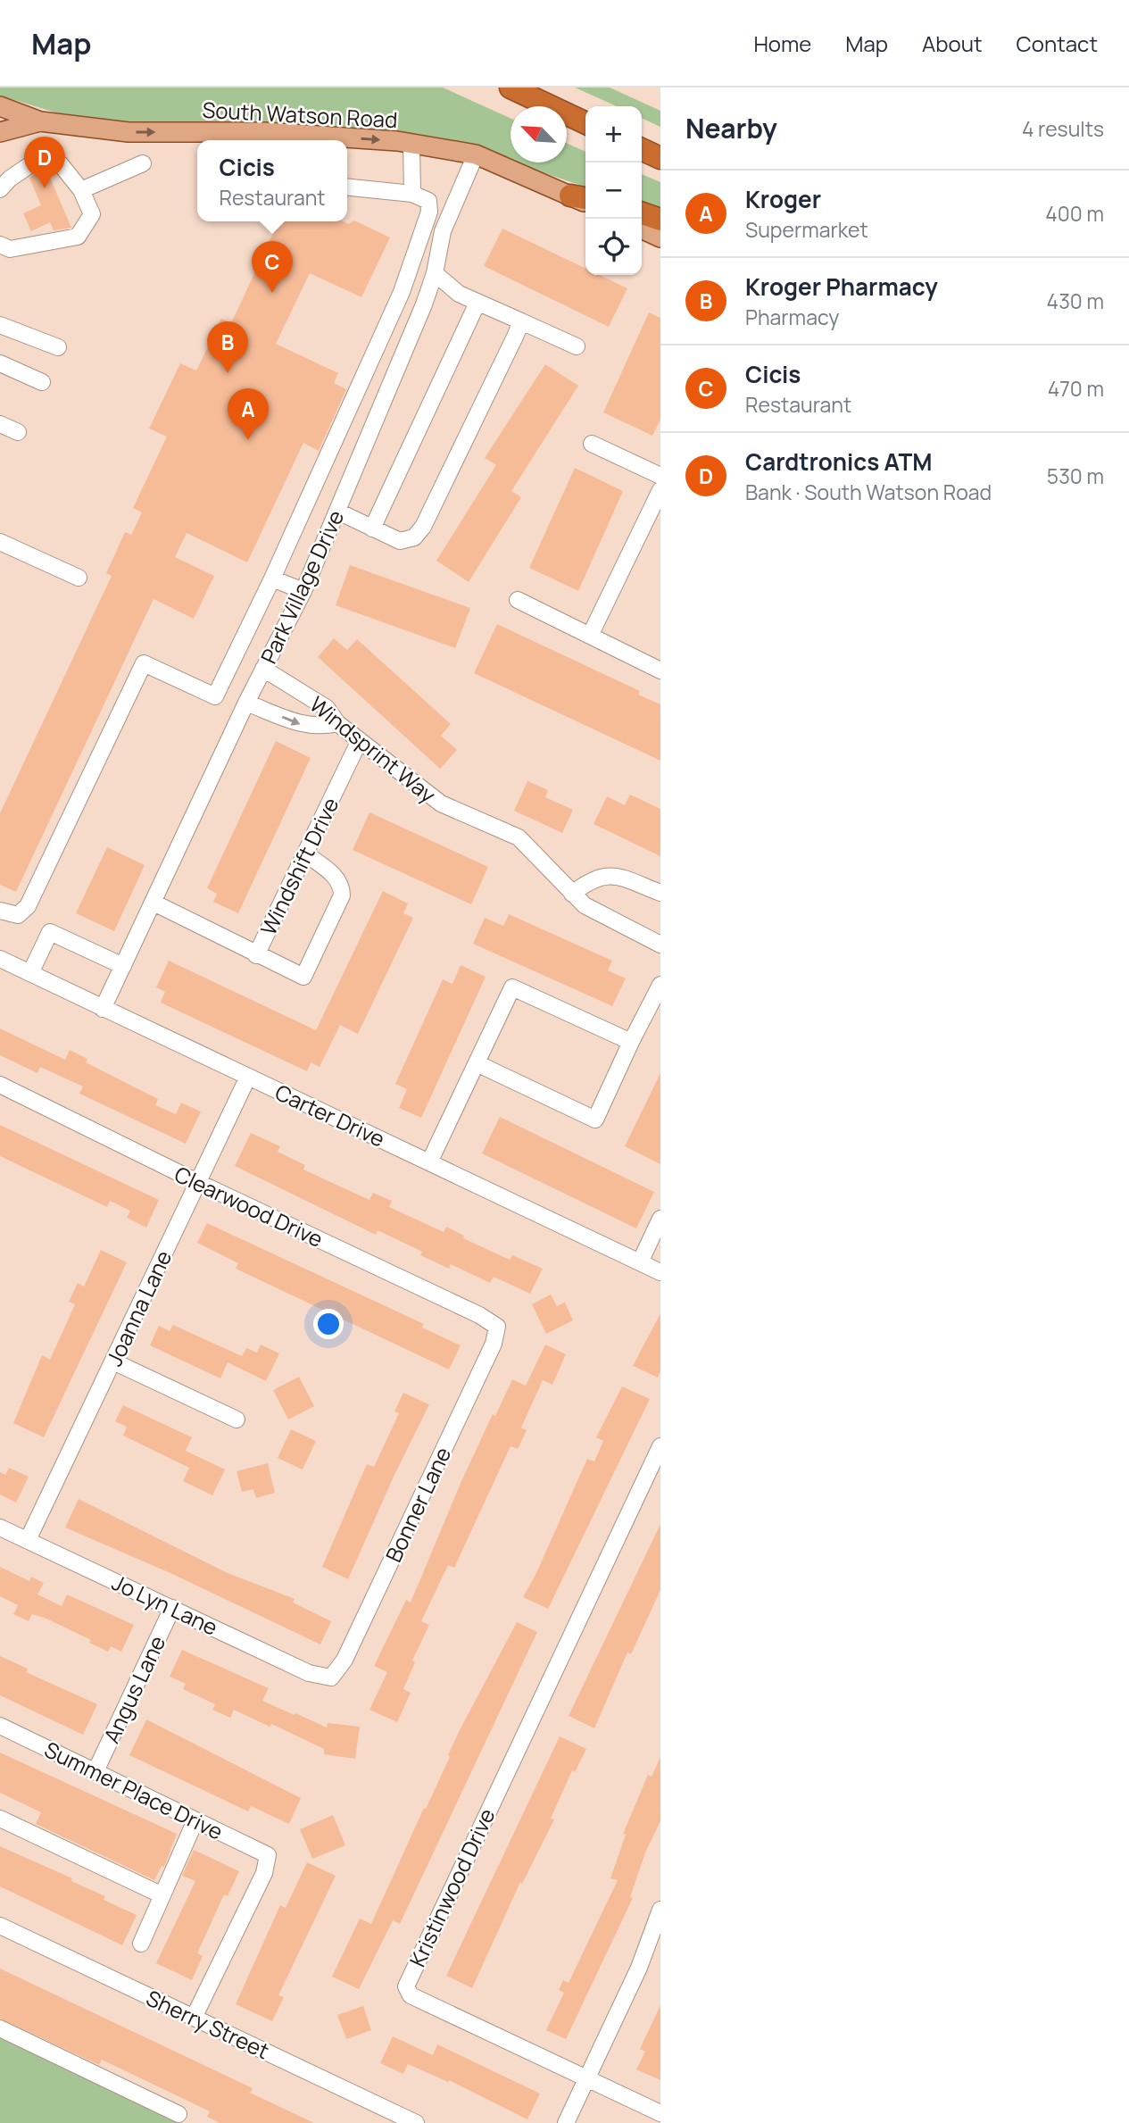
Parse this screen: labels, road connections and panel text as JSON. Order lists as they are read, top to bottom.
{
  "streets": {
    "main road": ["South Watson Road"],
    "street": [
      "Park Village Drive",
      "Windsprint Way",
      "Windshift Drive",
      "Carter Drive",
      "Clearwood Drive",
      "Joanna Lane",
      "Bonner Lane",
      "Jo Lyn Lane",
      "Angus Lane",
      "Summer Place Drive",
      "Kristinwood Drive",
      "Sherry Street"
    ]
  },
  "crossings": [
    ["South Watson Road", "Park Village Drive"],
    ["Park Village Drive", "Windsprint Way"],
    ["Park Village Drive", "Windshift Drive"],
    ["Park Village Drive", "Carter Drive"],
    ["Windsprint Way", "Windshift Drive"],
    ["Carter Drive", "Joanna Lane"],
    ["Clearwood Drive", "Joanna Lane"],
    ["Clearwood Drive", "Bonner Lane"],
    ["Joanna Lane", "Jo Lyn Lane"],
    ["Bonner Lane", "Jo Lyn Lane"],
    ["Jo Lyn Lane", "Angus Lane"],
    ["Angus Lane", "Summer Place Drive"],
    ["Summer Place Drive", "Sherry Street"]
  ],
  "one_way": ["South Watson Road"],
  "north": "top left",
  "page": {
    "header": "Map",
    "nav": [
      "Home",
      "Map",
      "About",
      "Contact"
    ],
    "heading": ["Nearby", "4 results"],
    "map_buttons": ["+", "−"],
    "pins": [
      "D",
      "C",
      "B",
      "A"
    ],
    "popup": ["Cicis", "Restaurant"],
    "list": [
      {
        "mark": "A",
        "name": "Kroger",
        "note": "Supermarket",
        "value": "400 m"
      },
      {
        "mark": "B",
        "name": "Kroger Pharmacy",
        "note": "Pharmacy",
        "value": "430 m"
      },
      {
        "mark": "C",
        "name": "Cicis",
        "note": "Restaurant",
        "value": "470 m"
      },
      {
        "mark": "D",
        "name": "Cardtronics ATM",
        "note": "Bank · South Watson Road",
        "value": "530 m"
      }
    ]
  }
}
